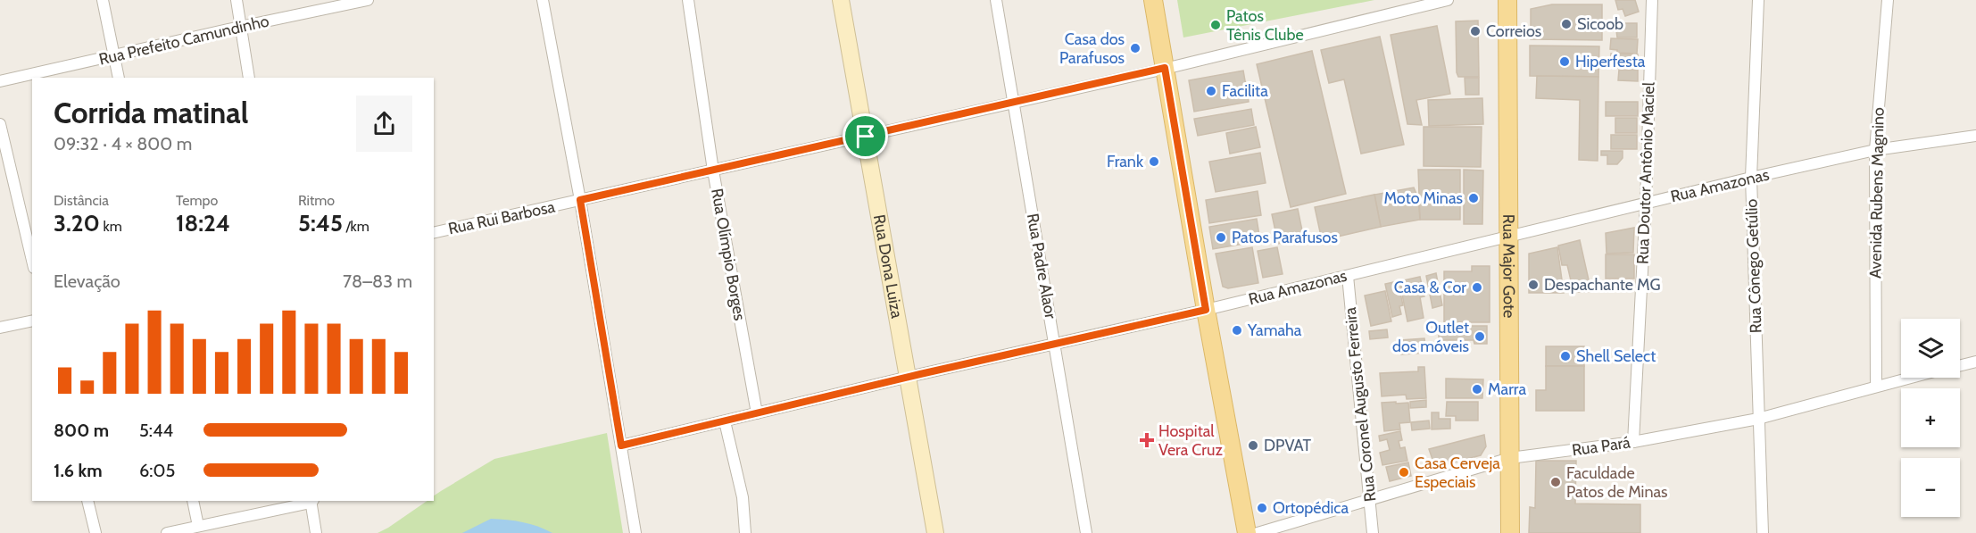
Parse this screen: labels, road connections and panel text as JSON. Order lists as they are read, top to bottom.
{
  "streets": {
    "main road": ["Rua Major Gote"],
    "street": [
      "Rua Prefeito Camundinho",
      "Rua Doutor Antônio Maciel",
      "Rua Amazonas",
      "Avenida Rubens Magnino",
      "Rua Rui Barbosa",
      "Rua Olímpio Borges",
      "Rua Dona Luiza",
      "Rua Padre Alaor",
      "Rua Cônego Getúlio",
      "Rua Coronel Augusto Ferreira",
      "Rua Pará"
    ]
  },
  "crossings": [
    ["Rua Doutor Antônio Maciel", "Rua Amazonas"],
    ["Rua Doutor Antônio Maciel", "Rua Pará"],
    ["Rua Amazonas", "Avenida Rubens Magnino"],
    ["Rua Amazonas", "Rua Olímpio Borges"],
    ["Rua Amazonas", "Rua Dona Luiza"],
    ["Rua Amazonas", "Rua Padre Alaor"],
    ["Rua Amazonas", "Rua Cônego Getúlio"],
    ["Rua Amazonas", "Rua Major Gote"],
    ["Rua Amazonas", "Rua Coronel Augusto Ferreira"],
    ["Avenida Rubens Magnino", "Rua Pará"],
    ["Rua Rui Barbosa", "Rua Olímpio Borges"],
    ["Rua Rui Barbosa", "Rua Dona Luiza"],
    ["Rua Rui Barbosa", "Rua Padre Alaor"],
    ["Rua Cônego Getúlio", "Rua Pará"],
    ["Rua Major Gote", "Rua Pará"],
    ["Rua Coronel Augusto Ferreira", "Rua Pará"]
  ],
  "places": {
    "other": [
      "Sicoob",
      "Patos Tênis Clube",
      "Correios",
      "Casa dos Parafusos",
      "Hiperfesta",
      "Facilita",
      "Frank",
      "Moto Minas",
      "Patos Parafusos",
      "Despachante MG",
      "Casa & Cor",
      "Yamaha",
      "Outlet dos móveis",
      "Shell Select",
      "Marra",
      "DPVAT",
      "Casa Cerveja Especiais",
      "Faculdade Patos de Minas",
      "Ortopédica"
    ],
    "health": ["Hospital Vera Cruz"]
  },
  "page": {
    "heading": ["Corrida matinal", "09:32 · 4 × 800 m"],
    "stats": [
      ["Distância", "3.20 km"],
      ["Tempo", "18:24"],
      ["Ritmo", "5:45 /km"]
    ],
    "chart": ["Elevação", "78–83 m"],
    "map_buttons": ["+", "−"],
    "list": [
      {
        "name": "800 m",
        "note": "5:44"
      },
      {
        "name": "1.6 km",
        "note": "6:05"
      }
    ]
  }
}
